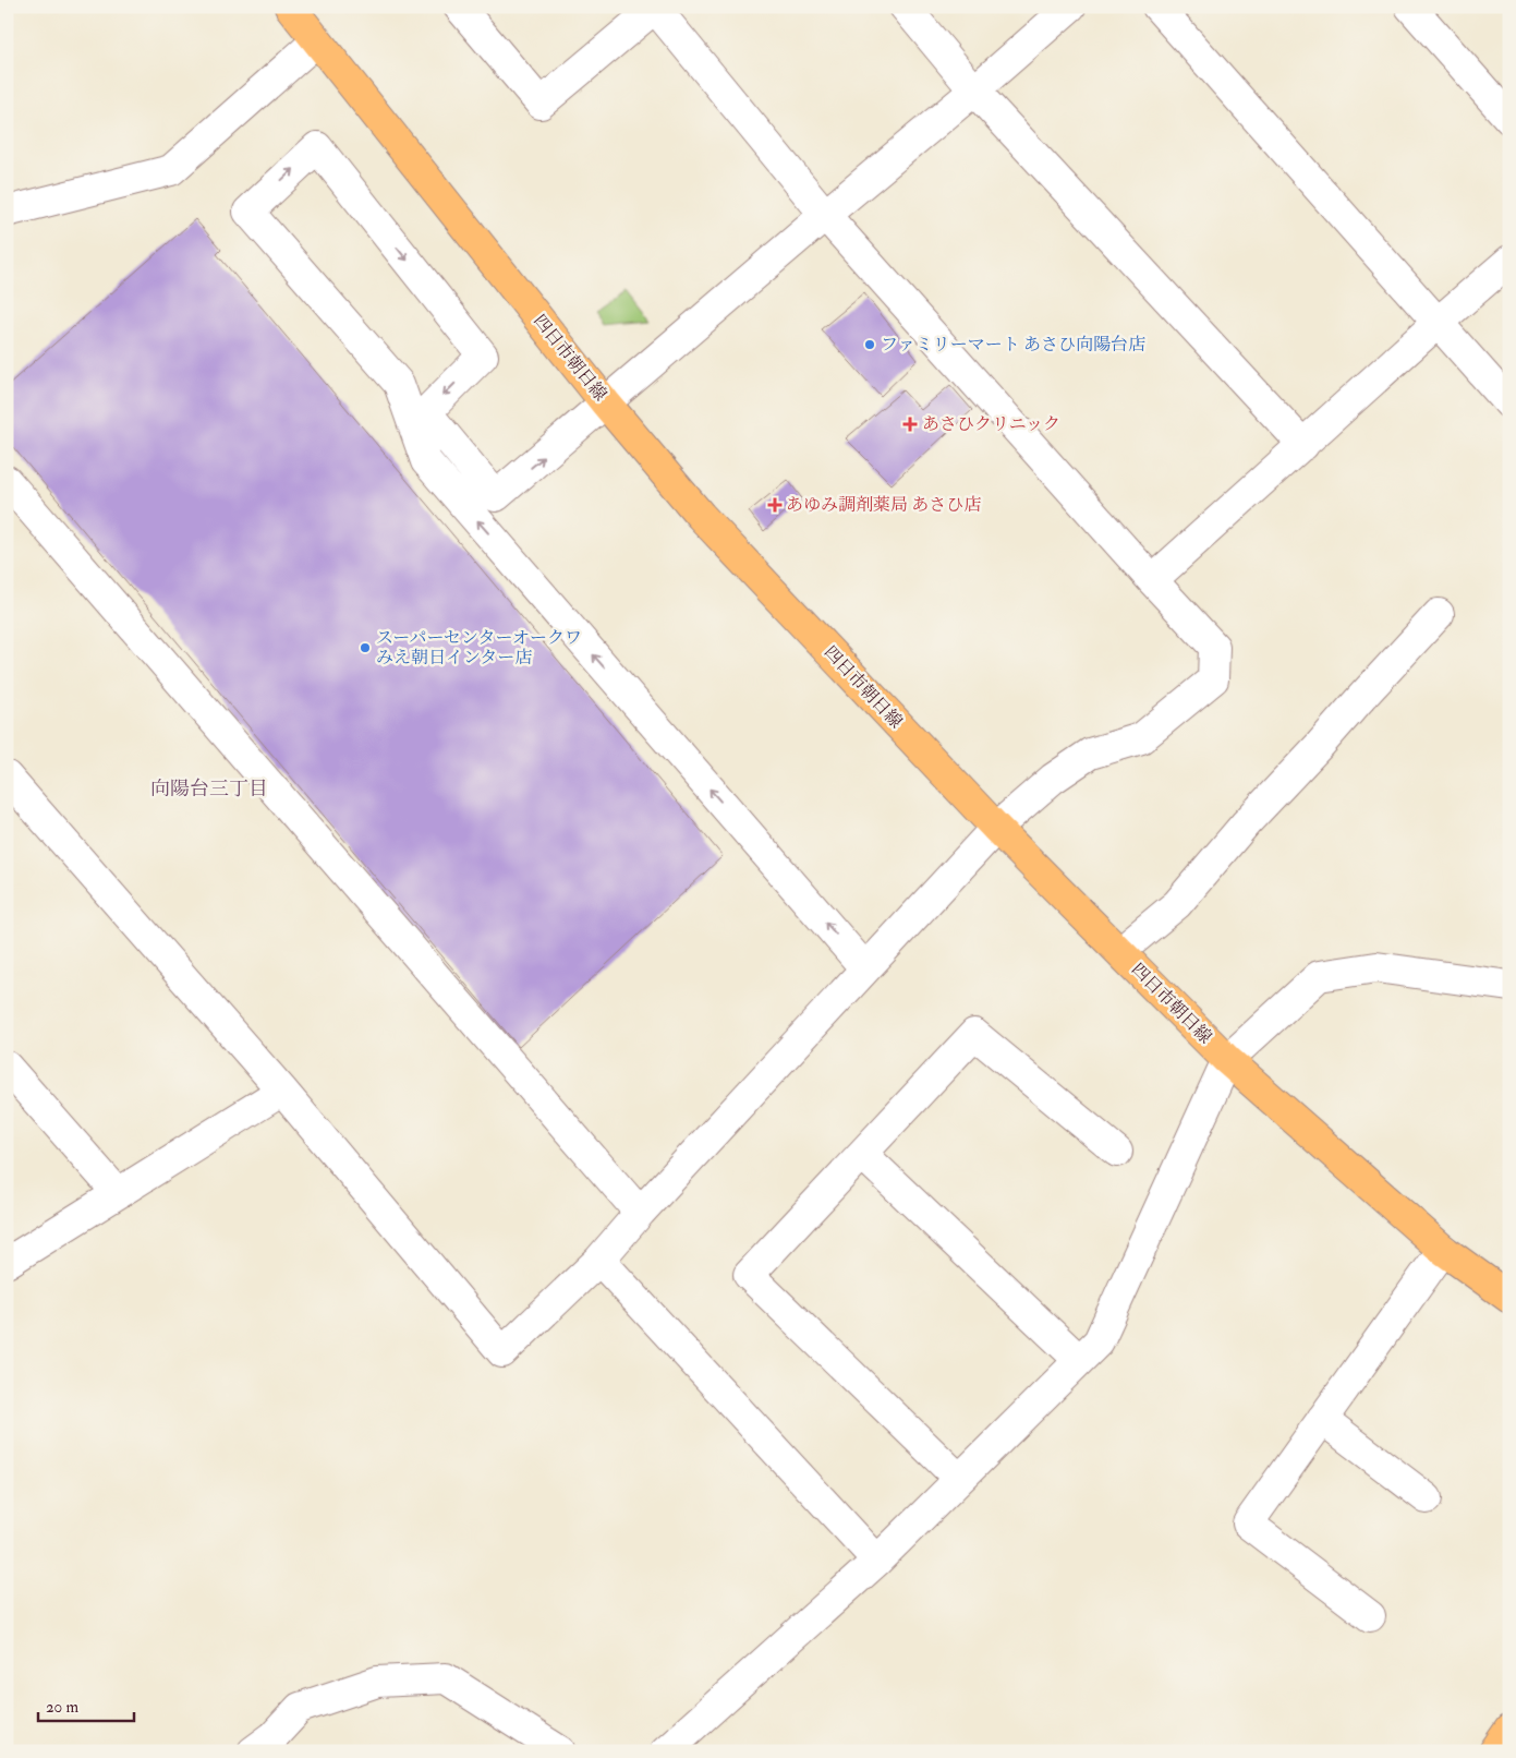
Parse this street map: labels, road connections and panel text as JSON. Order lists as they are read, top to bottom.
{
  "streets": {
    "main road": ["四日市朝日線"]
  },
  "districts": ["向陽台三丁目"],
  "places": {
    "other": ["ファミリーマート あさひ向陽台店", "スーパーセンターオークワ みえ朝日インター店"],
    "health": ["あさひクリニック", "あゆみ調剤薬局 あさひ店"]
  },
  "scale_bar": "20 m"
}
